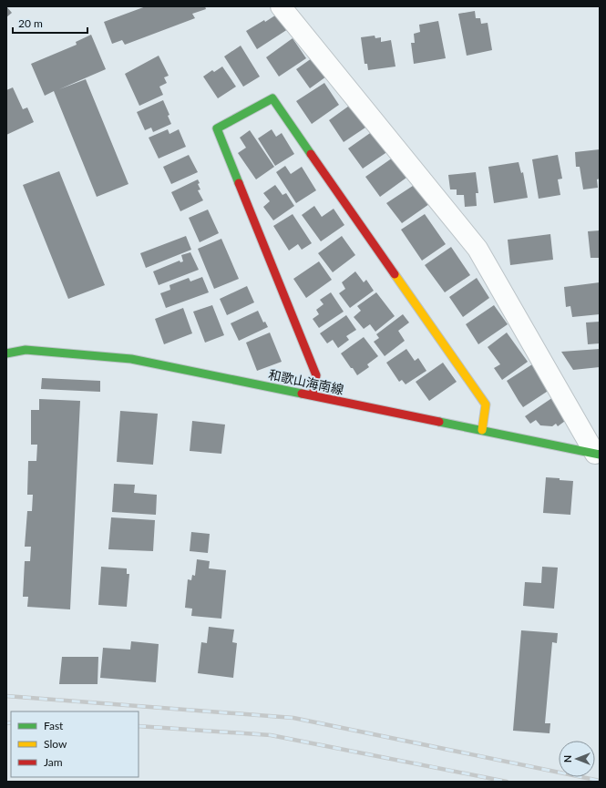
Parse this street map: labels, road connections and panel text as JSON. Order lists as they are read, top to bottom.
{
  "streets": {
    "street": ["和歌山海南線"]
  },
  "legend": ["Fast", "Slow", "Jam"],
  "scale_bar": "20 m",
  "north": "left"
}
